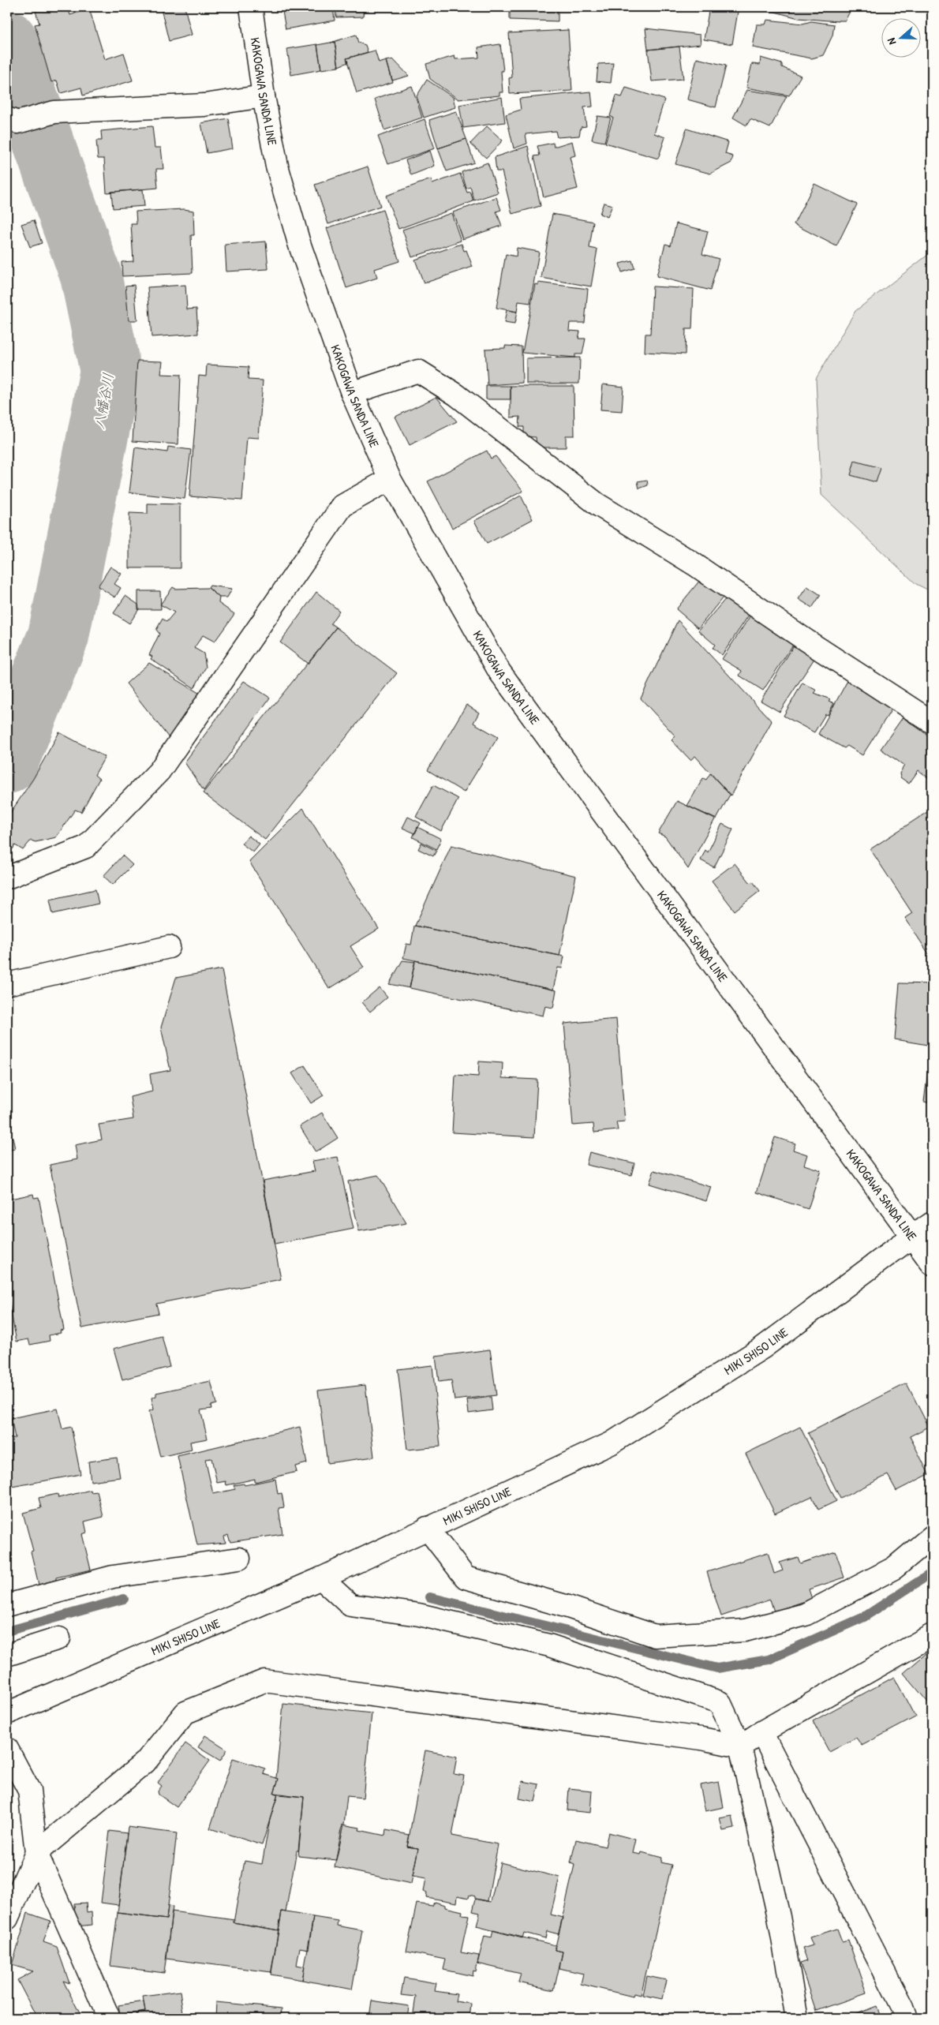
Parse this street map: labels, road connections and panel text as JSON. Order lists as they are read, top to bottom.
{
  "streets": {
    "street": ["KAKOGAWA SANDA LINE", "MIKI SHISO LINE"]
  },
  "crossings": [
    ["KAKOGAWA SANDA LINE", "MIKI SHISO LINE"]
  ],
  "water": ["八幡谷川"],
  "north": "left"
}
